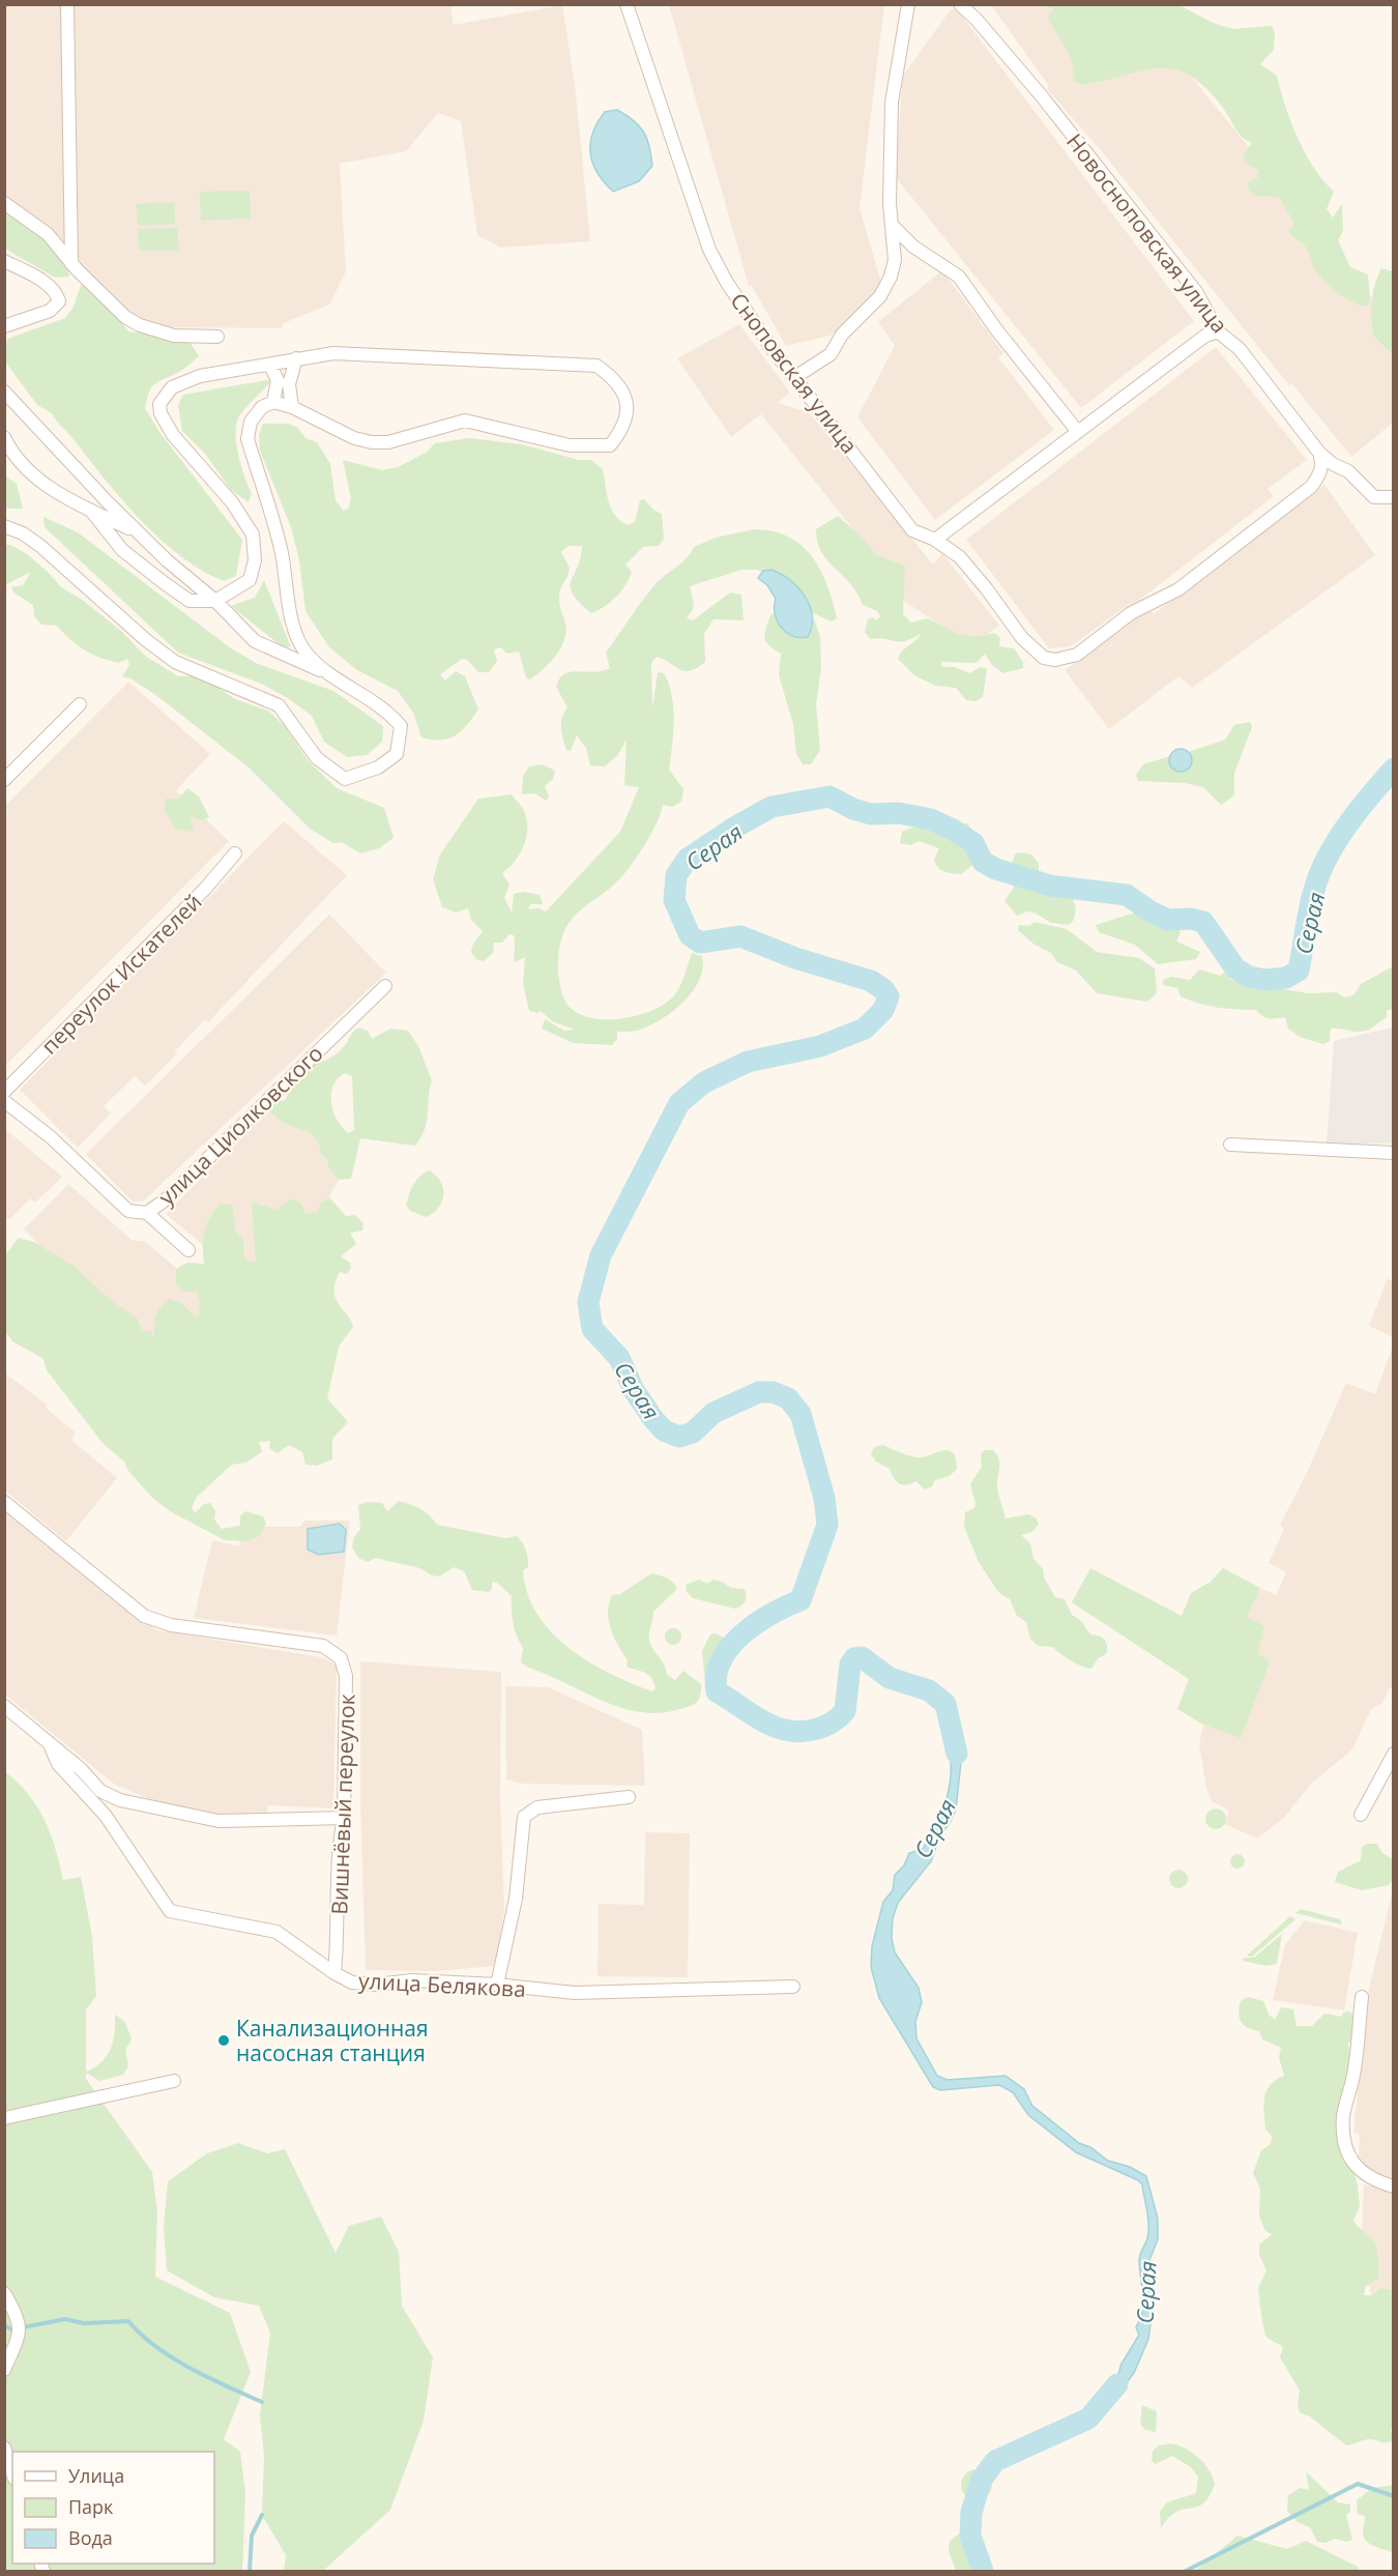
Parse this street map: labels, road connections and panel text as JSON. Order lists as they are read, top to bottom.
{
  "streets": {
    "street": [
      "Новосноповская улица",
      "Сноповская улица",
      "переулок Искателей",
      "улица Циолковского",
      "Вишнёвый переулок",
      "улица Белякова"
    ]
  },
  "crossings": [
    ["Новосноповская улица", "Сноповская улица"],
    ["Вишнёвый переулок", "улица Белякова"]
  ],
  "water": ["Серая"],
  "places": ["Канализационная насосная станция"],
  "legend": ["Улица", "Парк", "Вода"]
}
